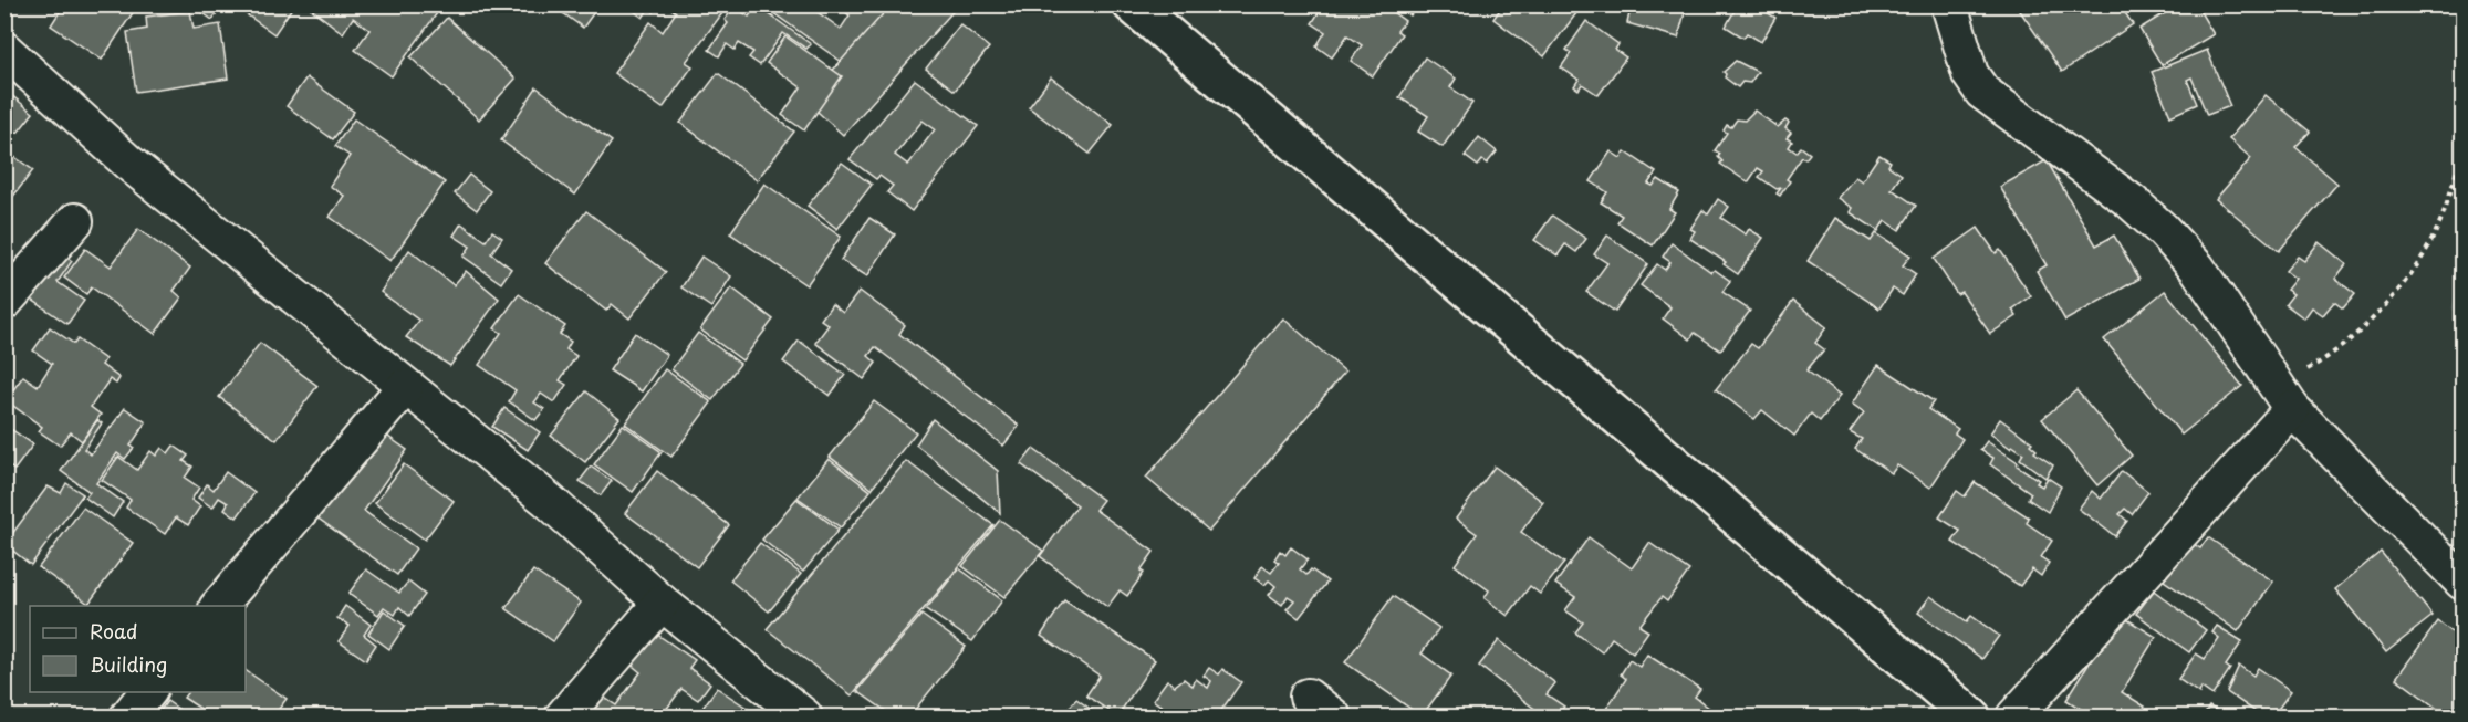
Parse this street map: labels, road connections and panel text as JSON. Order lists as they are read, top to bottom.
{
  "legend": ["Road", "Building"]
}
